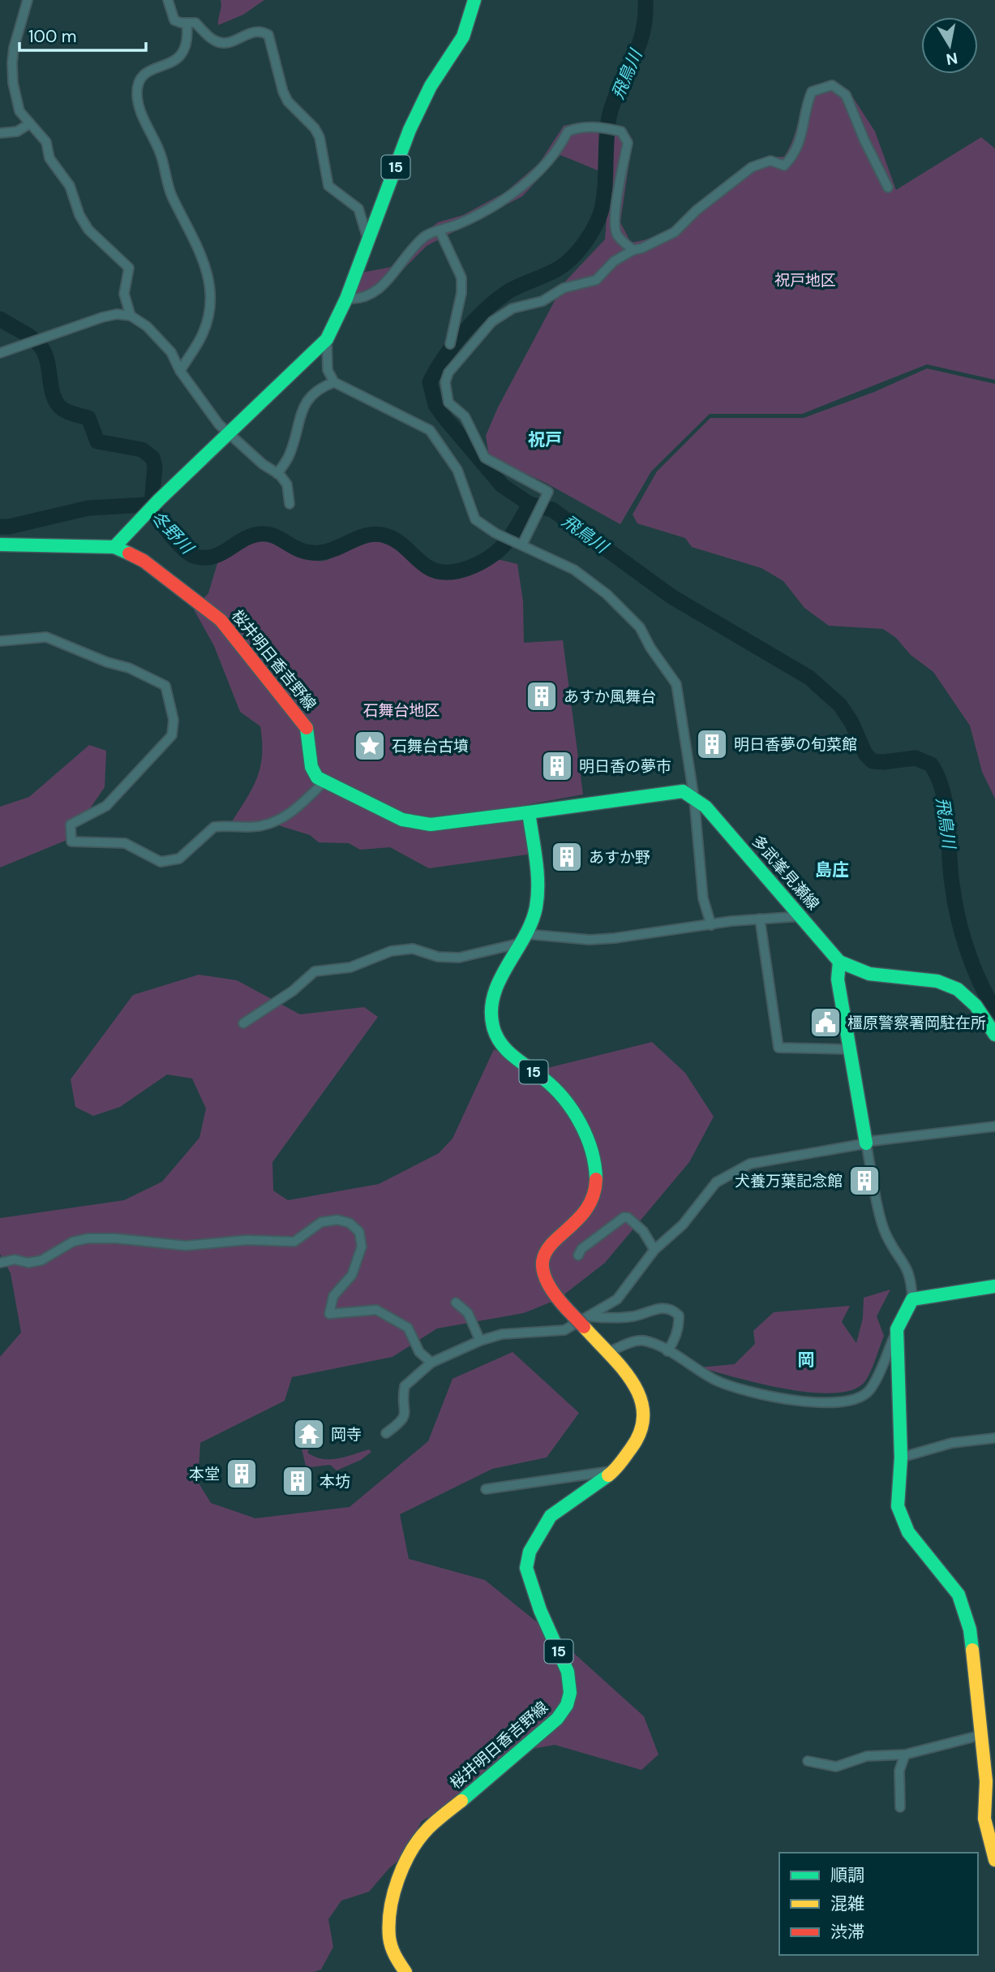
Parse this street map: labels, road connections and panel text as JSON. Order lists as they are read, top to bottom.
{
  "streets": {
    "main road": ["15", "桜井明日香吉野線", "多武峯見瀬線"]
  },
  "crossings": [
    ["15", "桜井明日香吉野線"]
  ],
  "districts": ["祝戸", "島庄", "岡"],
  "water": ["飛鳥川", "冬野川"],
  "parks": ["祝戸地区", "石舞台地区"],
  "places": {
    "building": [
      "あすか風舞台",
      "明日香夢の旬菜館",
      "明日香の夢市",
      "あすか野",
      "犬養万葉記念館",
      "本堂",
      "本坊"
    ],
    "place": ["石舞台古墳"],
    "public building": ["橿原警察署岡駐在所"],
    "temple": ["岡寺"]
  },
  "legend": ["順調", "混雑", "渋滞"],
  "scale_bar": "100 m",
  "north": "bottom"
}
